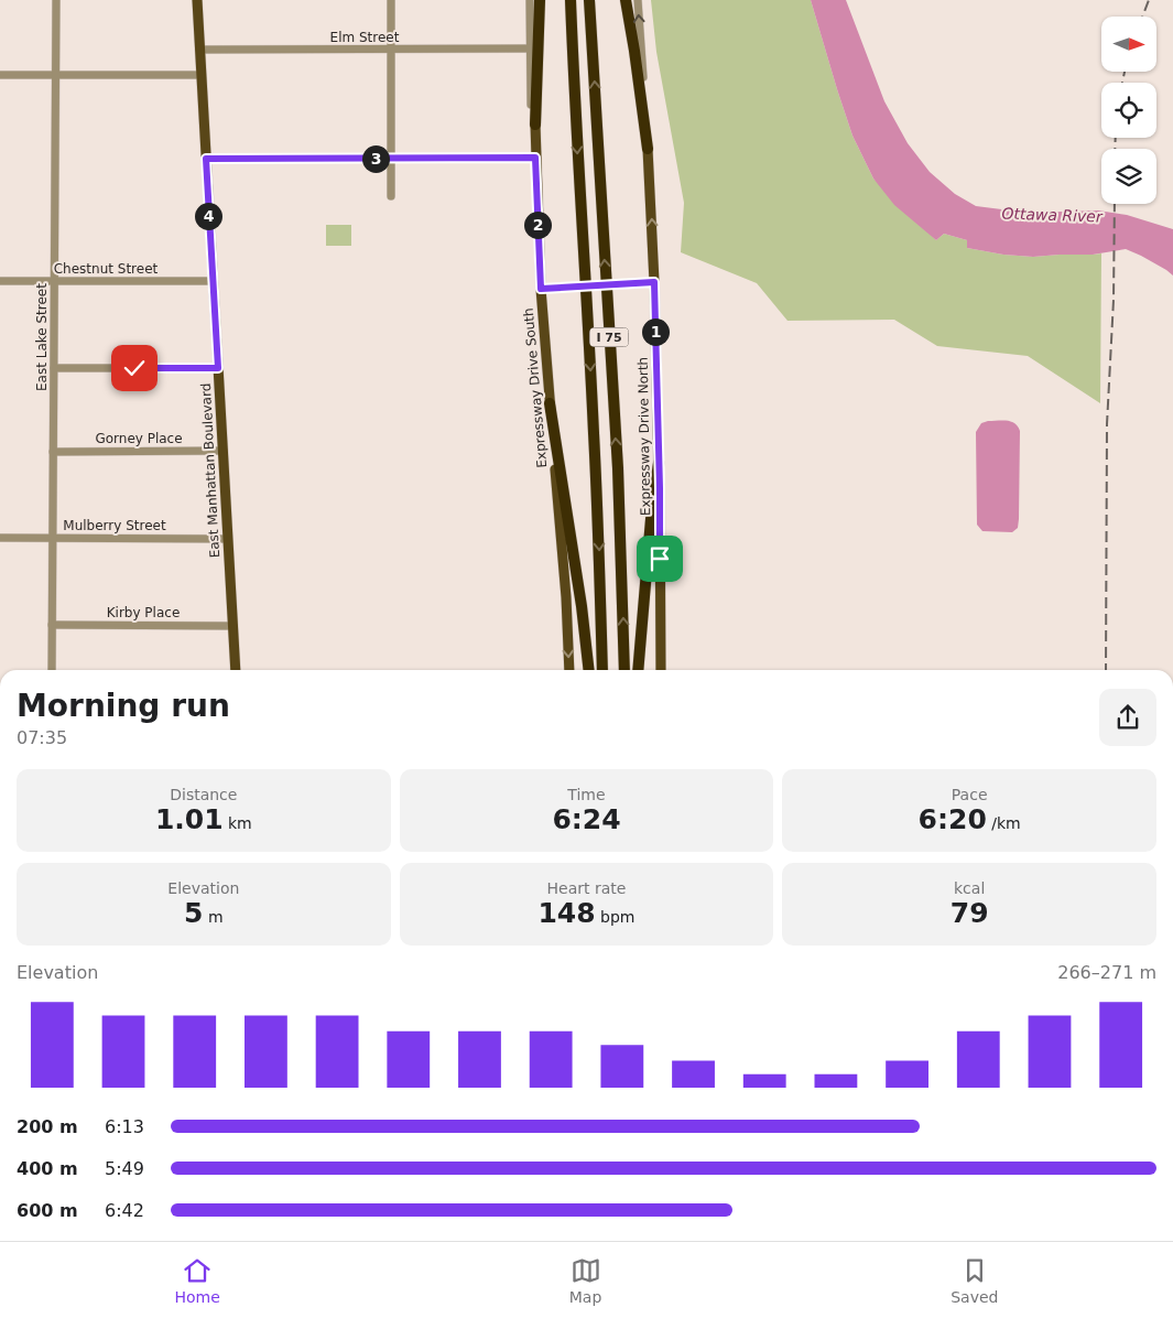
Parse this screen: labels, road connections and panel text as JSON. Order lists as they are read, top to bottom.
{
  "streets": {
    "highway": ["I 75"],
    "main road": ["Expressway Drive South", "Expressway Drive North", "East Manhattan Boulevard"],
    "street": [
      "Elm Street",
      "Chestnut Street",
      "East Lake Street",
      "Gorney Place",
      "Mulberry Street",
      "Kirby Place"
    ]
  },
  "crossings": [
    ["Elm Street", "Expressway Drive South"],
    ["Elm Street", "East Manhattan Boulevard"],
    ["Chestnut Street", "East Lake Street"],
    ["Chestnut Street", "East Manhattan Boulevard"],
    ["East Lake Street", "Gorney Place"],
    ["East Lake Street", "Mulberry Street"],
    ["East Lake Street", "Kirby Place"],
    ["Gorney Place", "East Manhattan Boulevard"],
    ["East Manhattan Boulevard", "Mulberry Street"],
    ["East Manhattan Boulevard", "Kirby Place"]
  ],
  "one_way": ["Expressway Drive South", "Expressway Drive North"],
  "water": ["Ottawa River"],
  "north": "right",
  "page": {
    "pins": [
      "3",
      "4",
      "2",
      "1"
    ],
    "heading": ["Morning run", "07:35"],
    "stats": [
      ["Distance", "1.01 km"],
      ["Time", "6:24"],
      ["Pace", "6:20 /km"],
      ["Elevation", "5 m"],
      ["Heart rate", "148 bpm"],
      ["kcal", "79"]
    ],
    "chart": ["Elevation", "266–271 m"],
    "list": [
      {
        "name": "200 m",
        "note": "6:13"
      },
      {
        "name": "400 m",
        "note": "5:49"
      },
      {
        "name": "600 m",
        "note": "6:42"
      }
    ],
    "tabs": ["Home", "Map", "Saved"]
  }
}
